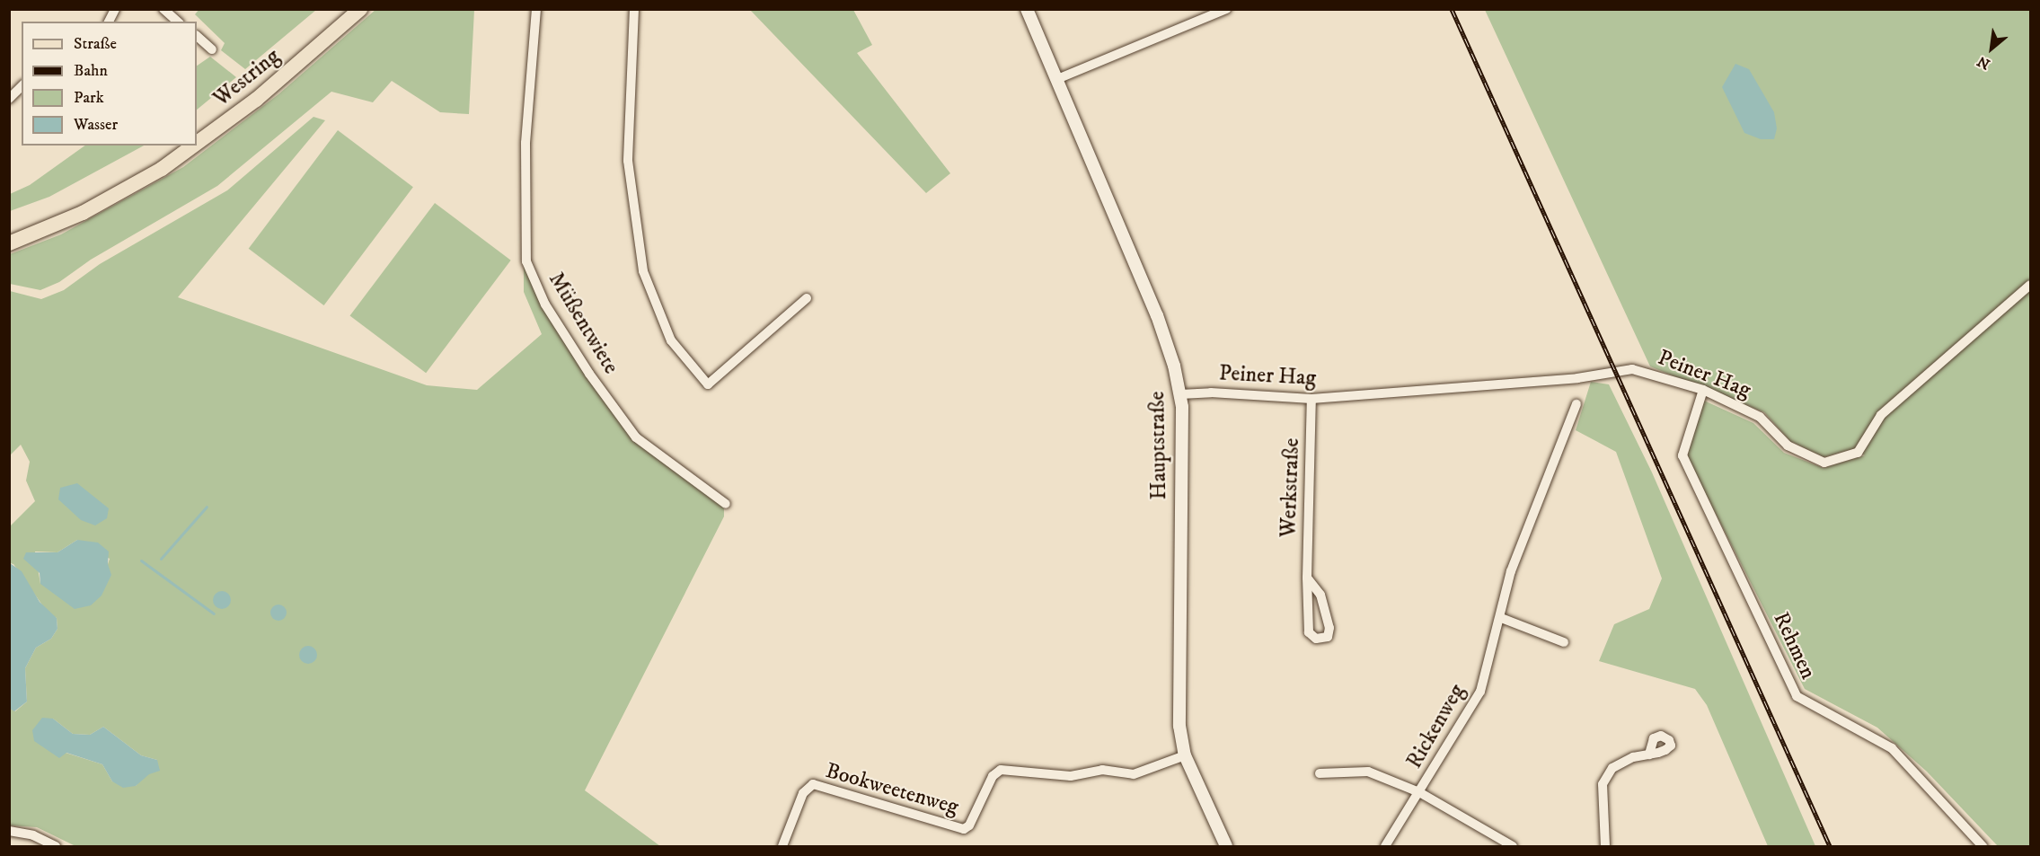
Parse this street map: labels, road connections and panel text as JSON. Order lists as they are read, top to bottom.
{
  "streets": {
    "main road": ["Westring", "Hauptstraße"],
    "street": [
      "Müßentwiete",
      "Peiner Hag",
      "Werkstraße",
      "Rehmen",
      "Rickenweg",
      "Bookweetenweg"
    ]
  },
  "crossings": [
    ["Peiner Hag", "Hauptstraße"],
    ["Peiner Hag", "Werkstraße"],
    ["Peiner Hag", "Rehmen"],
    ["Hauptstraße", "Bookweetenweg"]
  ],
  "legend": [
    "Straße",
    "Bahn",
    "Park",
    "Wasser"
  ],
  "north": "bottom left"
}
